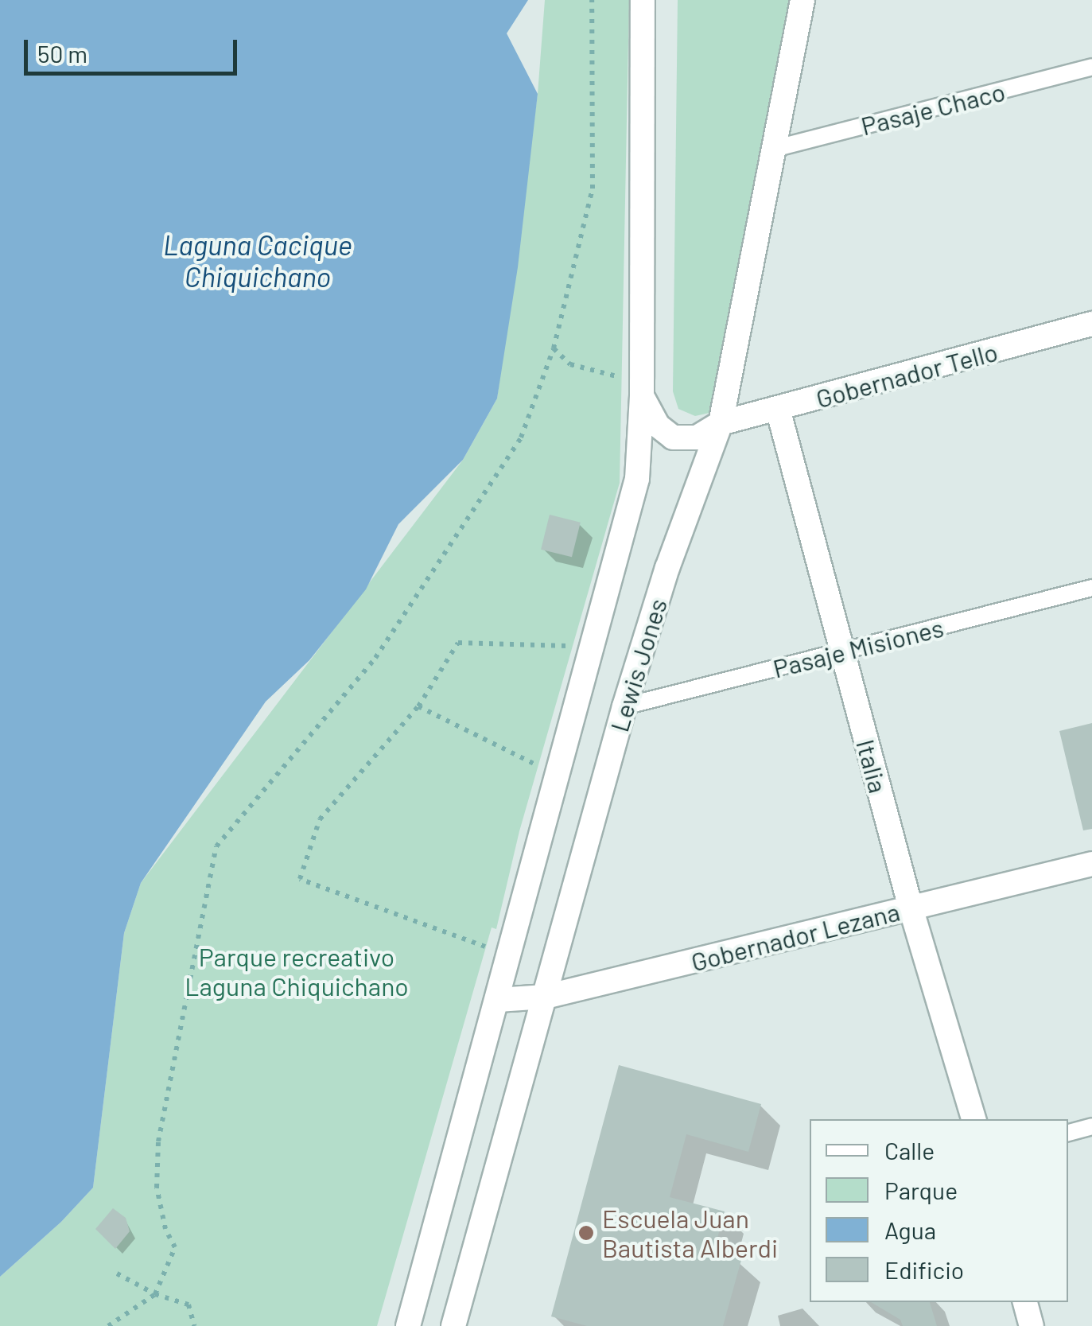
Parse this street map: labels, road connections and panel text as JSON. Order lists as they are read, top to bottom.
{
  "streets": {
    "street": [
      "Gobernador Tello",
      "Lewis Jones",
      "Italia",
      "Gobernador Lezana"
    ],
    "lane": ["Pasaje Chaco", "Pasaje Misiones"]
  },
  "crossings": [
    ["Pasaje Chaco", "Lewis Jones"],
    ["Gobernador Tello", "Lewis Jones"],
    ["Gobernador Tello", "Italia"],
    ["Pasaje Misiones", "Lewis Jones"],
    ["Pasaje Misiones", "Italia"],
    ["Lewis Jones", "Gobernador Lezana"],
    ["Italia", "Gobernador Lezana"]
  ],
  "water": ["Laguna Cacique Chiquichano"],
  "parks": ["Parque recreativo Laguna Chiquichano"],
  "places": ["Escuela Juan Bautista Alberdi"],
  "legend": [
    "Calle",
    "Parque",
    "Agua",
    "Edificio"
  ],
  "scale_bar": "50 m"
}
